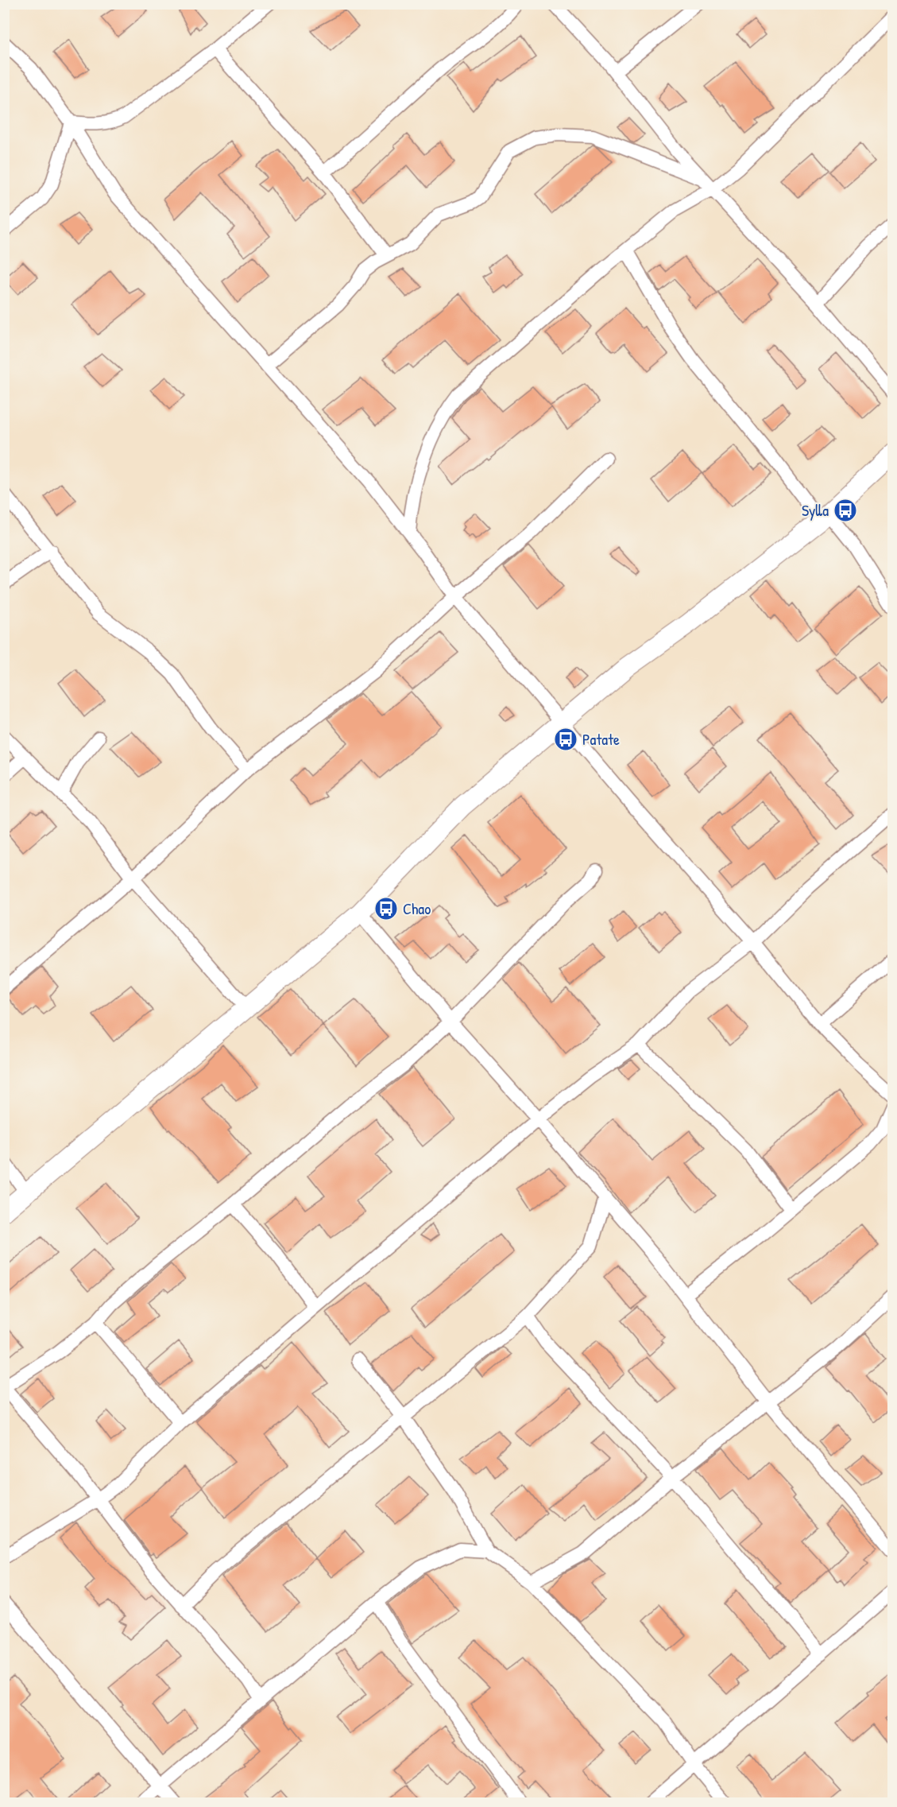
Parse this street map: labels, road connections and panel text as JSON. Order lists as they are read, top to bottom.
{
  "places": {
    "bus stop": ["Sylla", "Patate", "Chao"]
  }
}
